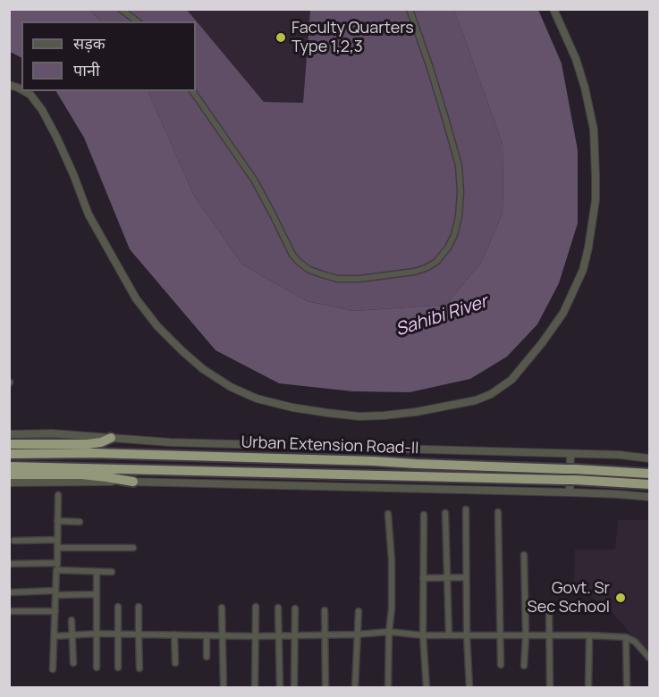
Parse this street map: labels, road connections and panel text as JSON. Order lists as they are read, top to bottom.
{
  "streets": {
    "highway": ["Urban Extension Road-II"]
  },
  "water": ["Sahibi River"],
  "places": ["Faculty Quarters Type 1,2,3", "Govt. Sr Sec School"],
  "legend": ["सड़क", "पानी"]
}
